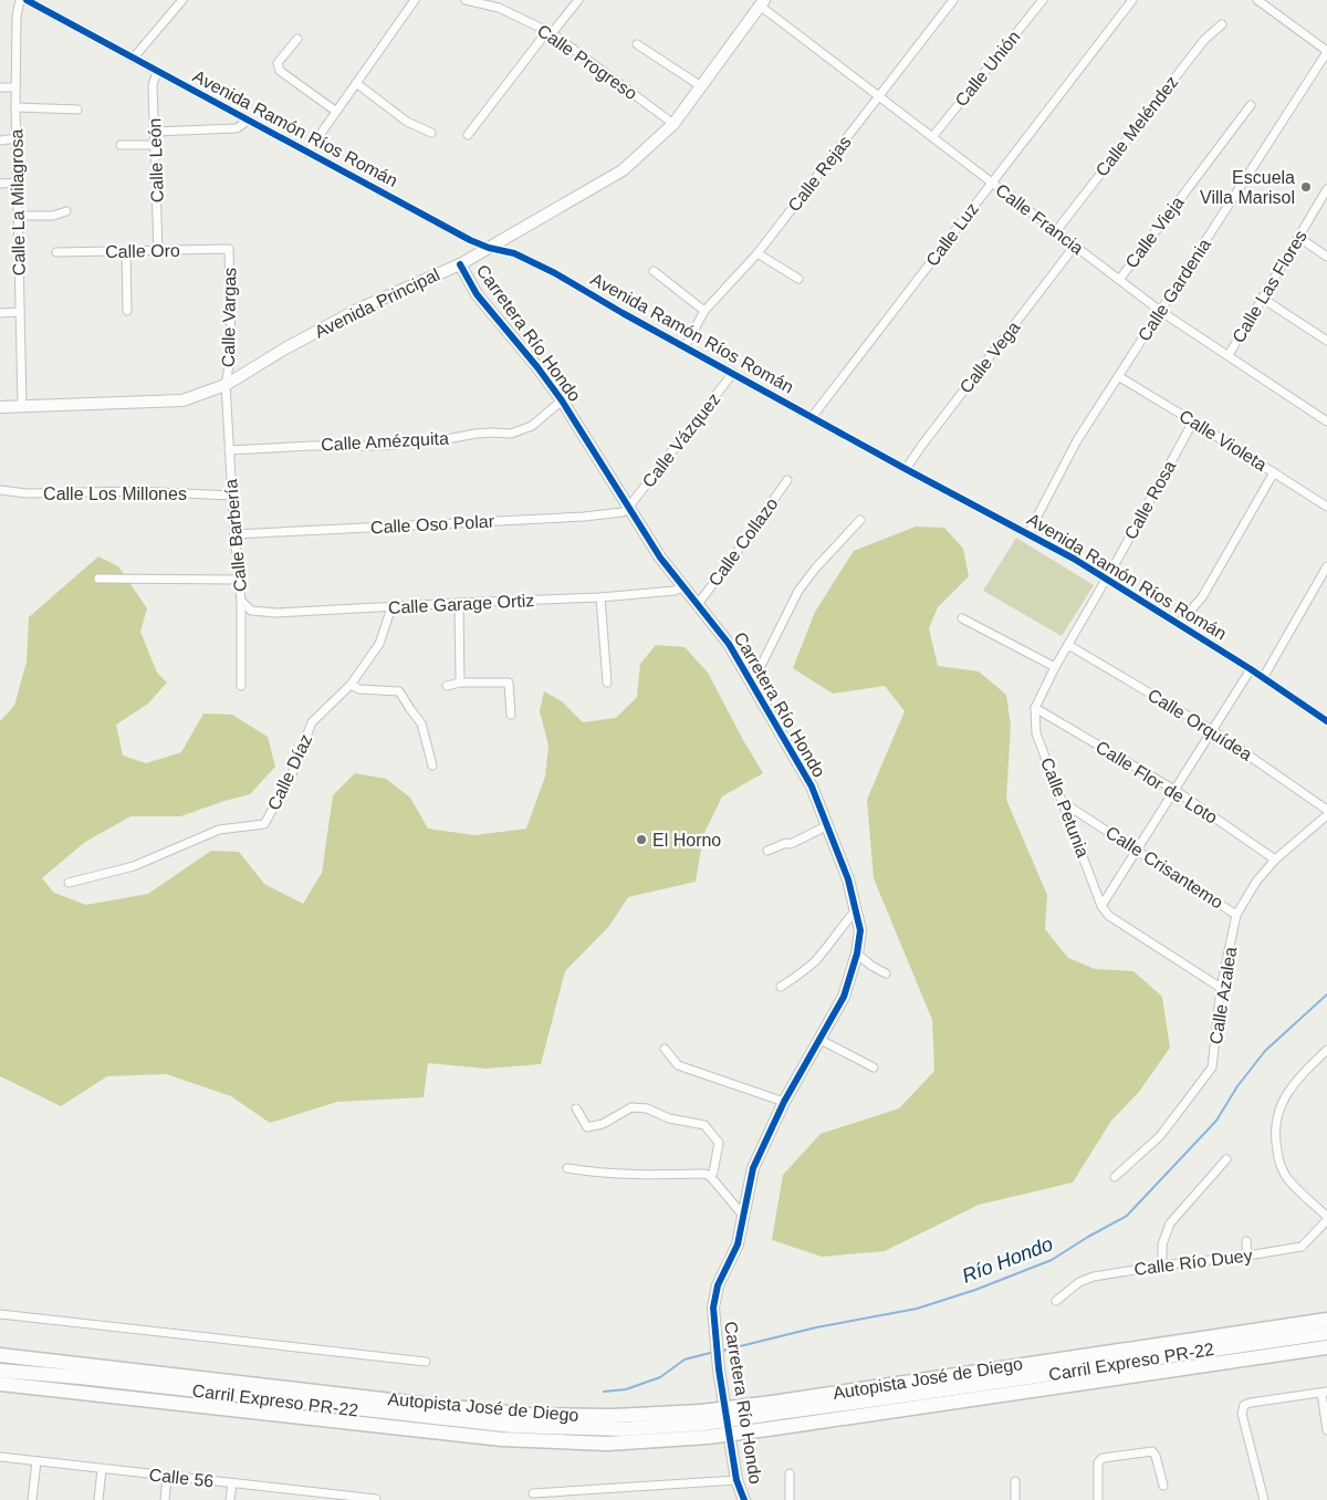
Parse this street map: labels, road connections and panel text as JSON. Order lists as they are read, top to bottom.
{
  "streets": {
    "highway": ["Carril Expreso PR-22", "Autopista José de Diego"],
    "street": [
      "Calle Progreso",
      "Calle Unión",
      "Calle Meléndez",
      "Avenida Ramón Ríos Román",
      "Calle León",
      "Calle Rejas",
      "Calle La Milagrosa",
      "Calle Francia",
      "Calle Vieja",
      "Calle Luz",
      "Calle Oro",
      "Calle Las Flores",
      "Calle Gardenia",
      "Avenida Principal",
      "Calle Vargas",
      "Carretera Río Hondo",
      "Calle Vega",
      "Calle Vázquez",
      "Calle Violeta",
      "Calle Amézquita",
      "Calle Los Millones",
      "Calle Rosa",
      "Calle Oso Polar",
      "Calle Barbería",
      "Calle Collazo",
      "Calle Garage Ortiz",
      "Calle Orquídea",
      "Calle Díaz",
      "Calle Flor de Loto",
      "Calle Petunia",
      "Calle Crisantemo",
      "Calle Azalea",
      "Calle Río Duey",
      "Calle 56"
    ]
  },
  "crossings": [
    ["Calle Progreso", "Avenida Principal"],
    ["Calle Unión", "Calle Francia"],
    ["Calle Meléndez", "Calle Francia"],
    ["Avenida Ramón Ríos Román", "Calle León"],
    ["Avenida Ramón Ríos Román", "Calle Rejas"],
    ["Avenida Ramón Ríos Román", "Calle Luz"],
    ["Avenida Ramón Ríos Román", "Calle Gardenia"],
    ["Avenida Ramón Ríos Román", "Avenida Principal"],
    ["Avenida Ramón Ríos Román", "Calle Vega"],
    ["Avenida Ramón Ríos Román", "Calle Vázquez"],
    ["Avenida Ramón Ríos Román", "Calle Rosa"],
    ["Avenida Ramón Ríos Román", "Calle Petunia"],
    ["Calle León", "Calle Oro"],
    ["Calle Rejas", "Calle Francia"],
    ["Calle La Milagrosa", "Avenida Principal"],
    ["Calle Francia", "Calle Vieja"],
    ["Calle Francia", "Calle Luz"],
    ["Calle Francia", "Calle Las Flores"],
    ["Calle Francia", "Calle Gardenia"],
    ["Calle Francia", "Avenida Principal"],
    ["Calle Francia", "Calle Vega"],
    ["Calle Oro", "Calle Vargas"],
    ["Calle Gardenia", "Calle Violeta"],
    ["Avenida Principal", "Calle Vargas"],
    ["Avenida Principal", "Carretera Río Hondo"],
    ["Avenida Principal", "Calle Barbería"],
    ["Calle Vargas", "Calle Barbería"],
    ["Carretera Río Hondo", "Calle Vázquez"],
    ["Carretera Río Hondo", "Calle Amézquita"],
    ["Carretera Río Hondo", "Calle Oso Polar"],
    ["Carretera Río Hondo", "Calle Collazo"],
    ["Carretera Río Hondo", "Calle Garage Ortiz"],
    ["Calle Vázquez", "Calle Oso Polar"],
    ["Calle Violeta", "Calle Rosa"],
    ["Calle Amézquita", "Calle Barbería"],
    ["Calle Los Millones", "Calle Barbería"],
    ["Calle Rosa", "Calle Petunia"],
    ["Calle Oso Polar", "Calle Barbería"],
    ["Calle Barbería", "Calle Garage Ortiz"],
    ["Calle Garage Ortiz", "Calle Díaz"],
    ["Calle Orquídea", "Calle Petunia"],
    ["Calle Flor de Loto", "Calle Petunia"],
    ["Calle Flor de Loto", "Calle Azalea"],
    ["Calle Petunia", "Calle Crisantemo"],
    ["Calle Petunia", "Calle Azalea"],
    ["Calle Crisantemo", "Calle Azalea"],
    ["Carril Expreso PR-22", "Autopista José de Diego"]
  ],
  "water": ["Río Hondo"],
  "places": ["Escuela Villa Marisol", "El Horno"]
}
